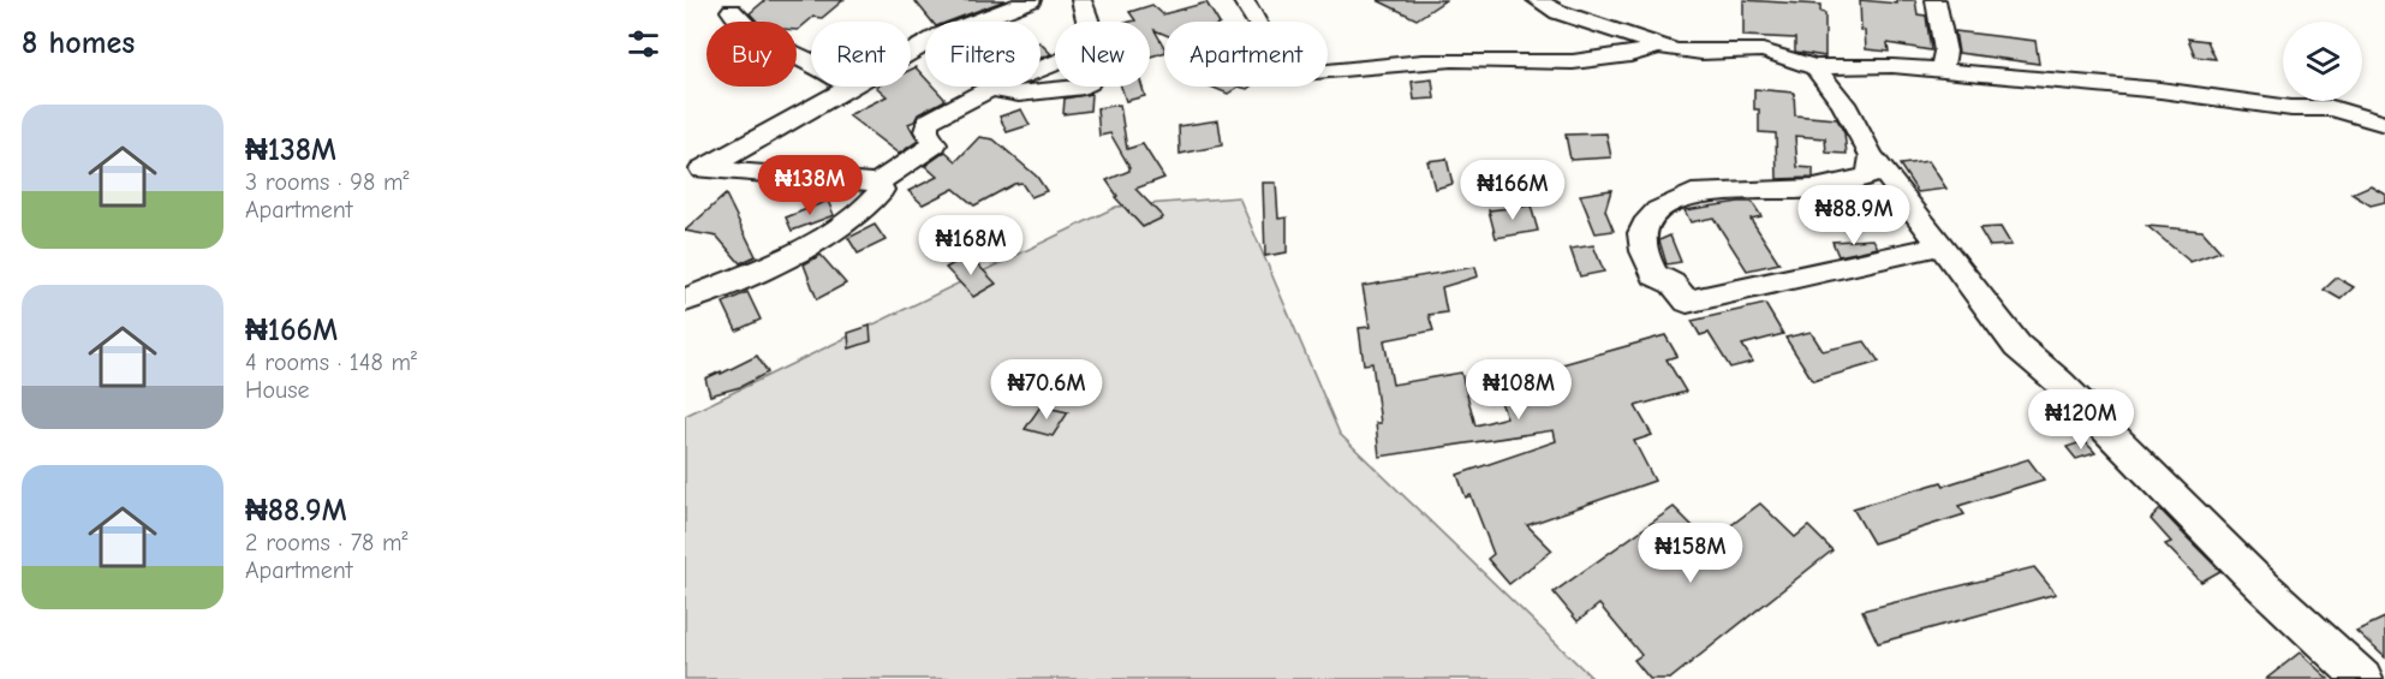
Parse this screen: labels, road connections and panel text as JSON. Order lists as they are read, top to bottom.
{
  "page": {
    "heading": "8 homes",
    "chip": [
      "Buy",
      "Rent",
      "Filters",
      "New",
      "Apartment"
    ],
    "list": [
      {
        "name": "₦138M",
        "note": "3 rooms · 98 m² · Apartment"
      },
      {
        "name": "₦166M",
        "note": "4 rooms · 148 m² · House"
      },
      {
        "name": "₦88.9M",
        "note": "2 rooms · 78 m² · Apartment"
      }
    ],
    "price": [
      "₦138M",
      "₦166M",
      "₦88.9M",
      "₦168M",
      "₦70.6M",
      "₦108M",
      "₦120M",
      "₦158M"
    ]
  }
}
